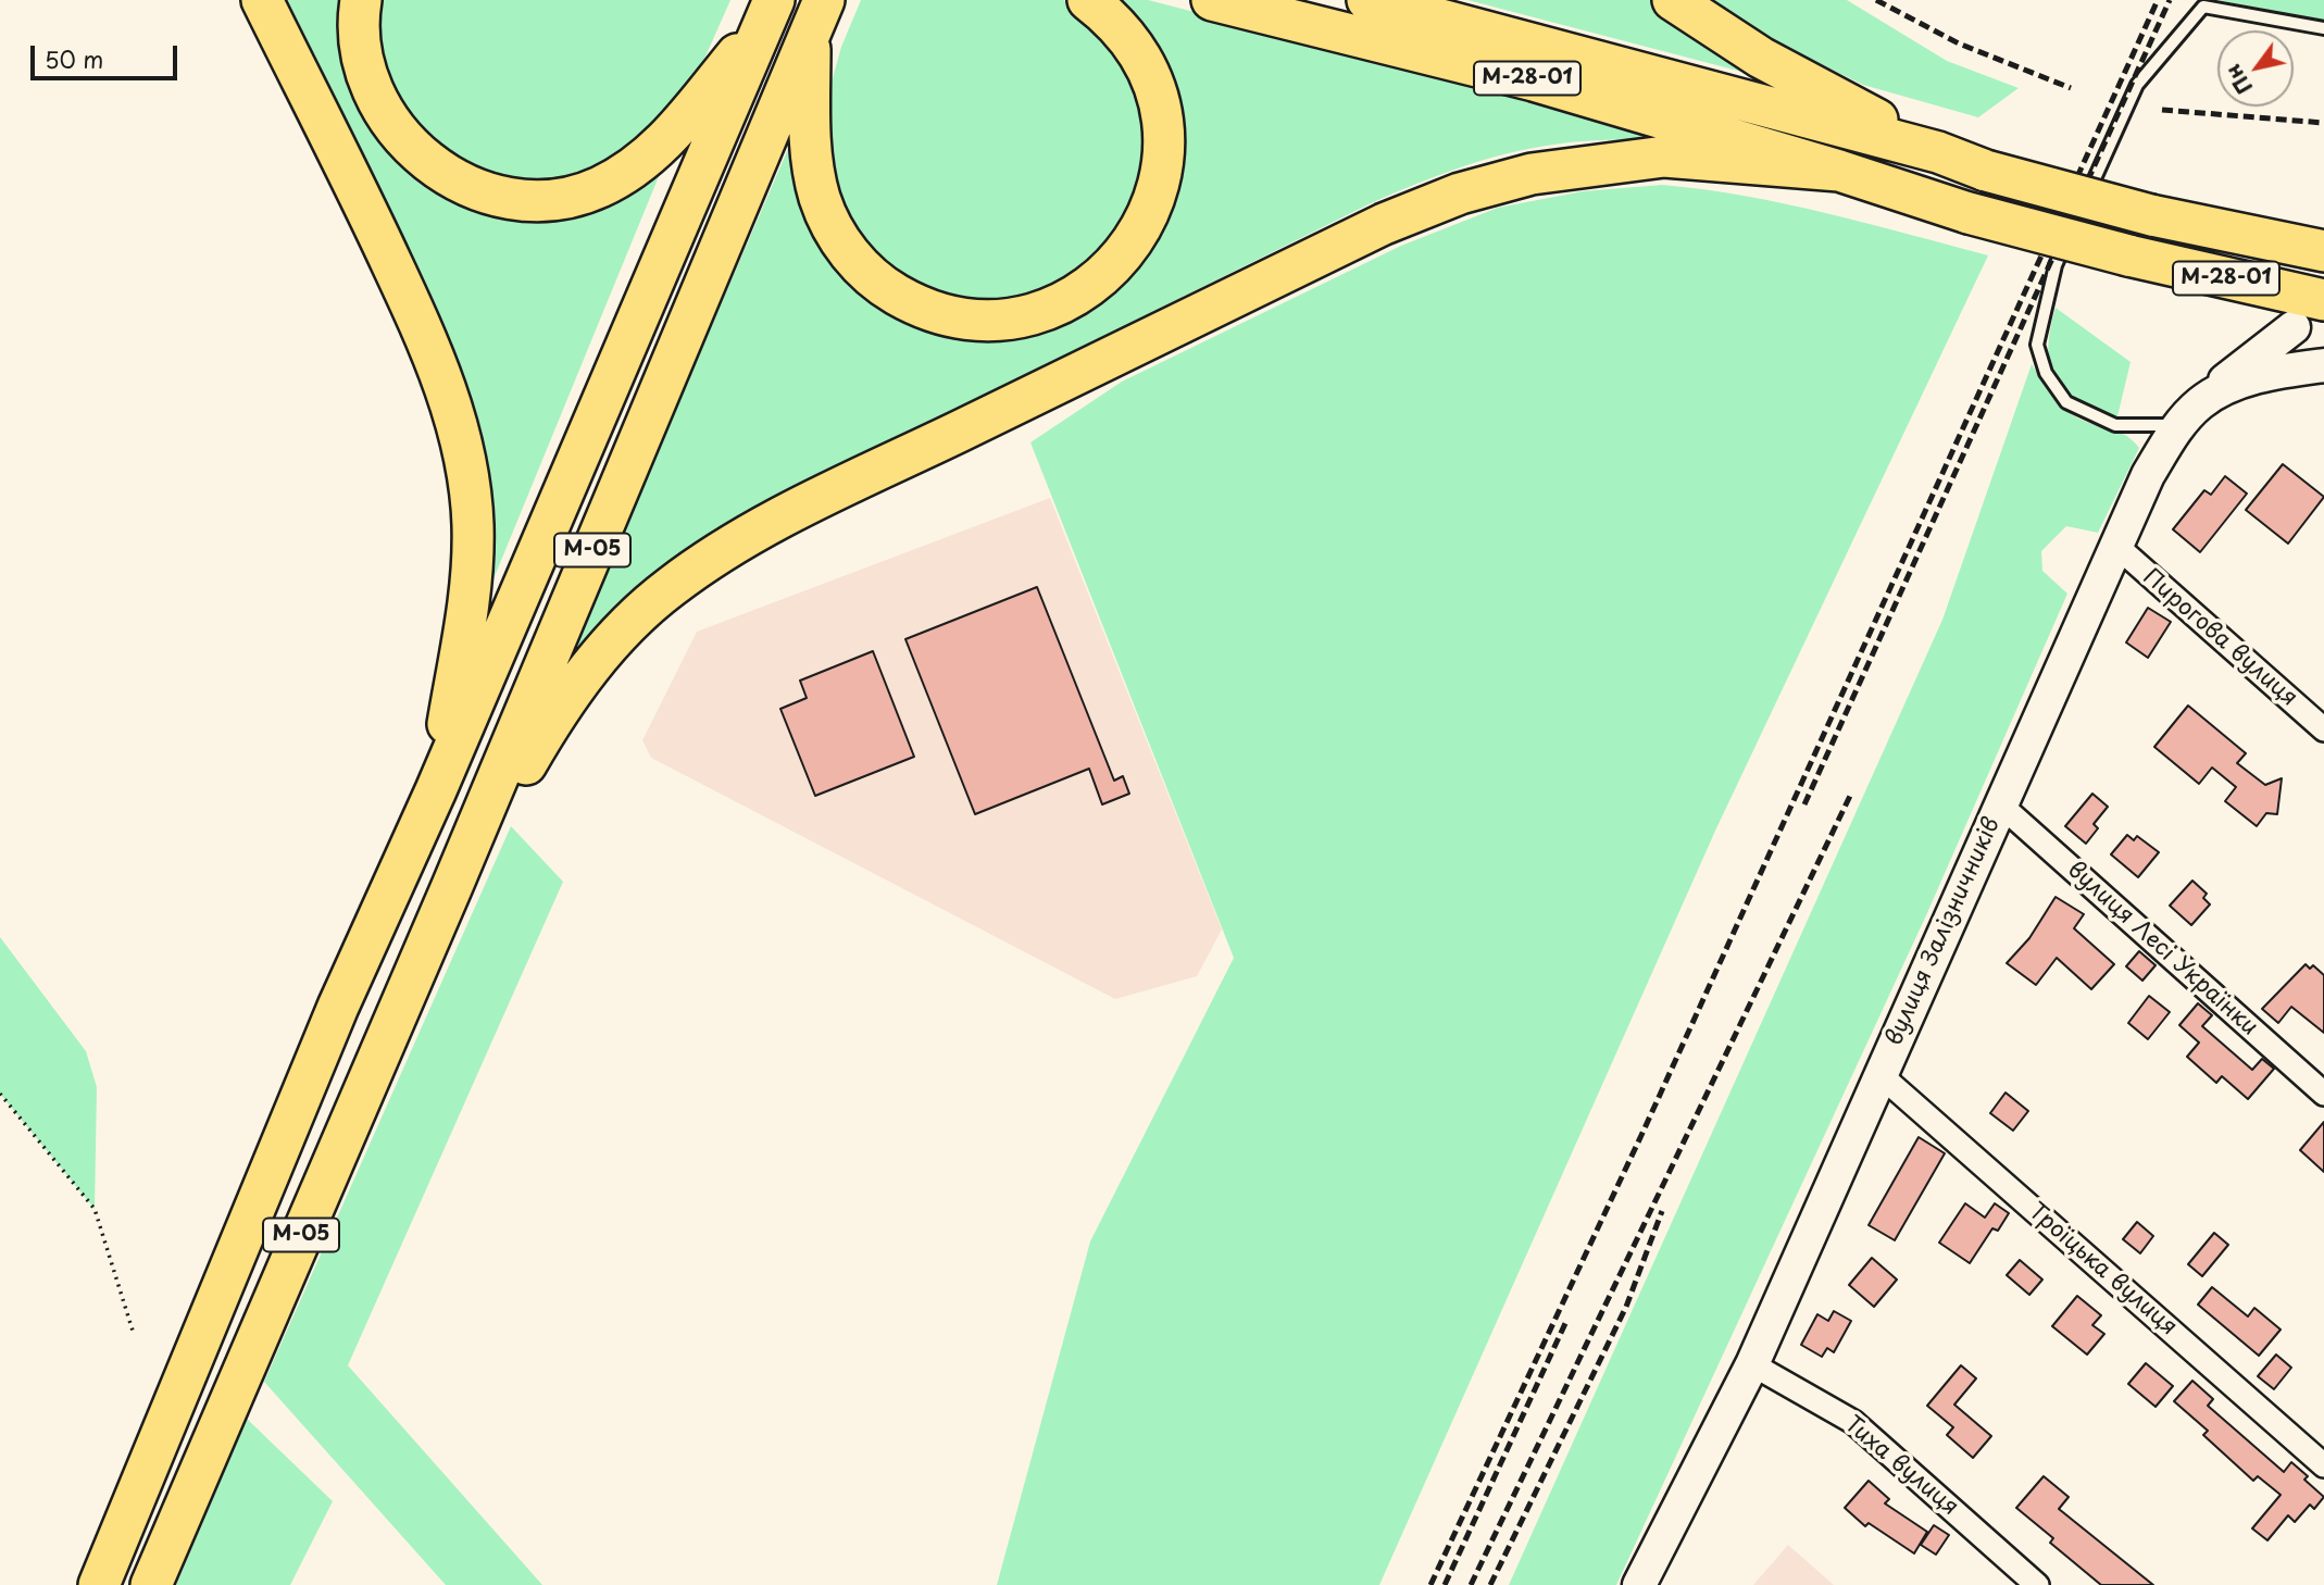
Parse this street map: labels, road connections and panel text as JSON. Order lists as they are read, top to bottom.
{
  "streets": {
    "highway": ["М-28-01", "М-05"],
    "street": [
      "Пирогова вулиця",
      "вулиця Залізничників",
      "вулиця Лесі Українки",
      "Троїцька вулиця",
      "Тиха вулиця"
    ]
  },
  "crossings": [
    ["Пирогова вулиця", "вулиця Залізничників"],
    ["вулиця Залізничників", "вулиця Лесі Українки"],
    ["вулиця Залізничників", "Троїцька вулиця"],
    ["вулиця Залізничників", "Тиха вулиця"]
  ],
  "scale_bar": "50 m",
  "north": "bottom left"
}
